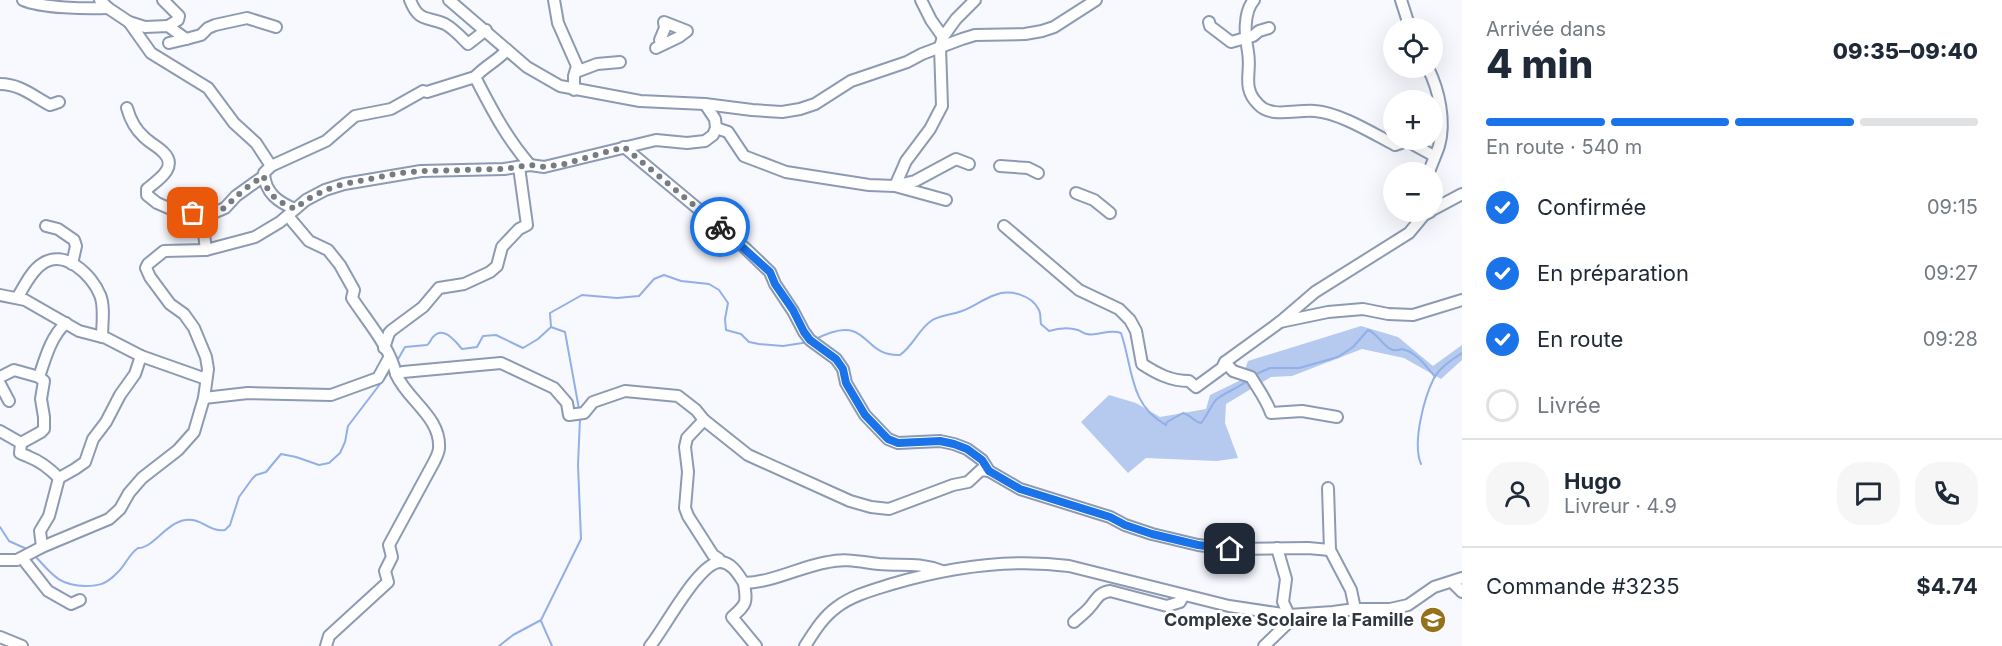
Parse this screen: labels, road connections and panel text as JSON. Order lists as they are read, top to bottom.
{
  "places": {
    "school or university": ["Complexe Scolaire la Famille"]
  },
  "page": {
    "heading": ["4 min", "Arrivée dans", "09:35–09:40"],
    "panel": [
      "Hugo",
      "Livreur · 4.9",
      "Commande #3235",
      "$4.74"
    ],
    "map_buttons": ["+", "−"],
    "bar": "En route · 540 m",
    "list": [
      ["Confirmée", "09:15"],
      ["En préparation", "09:27"],
      ["En route", "09:28"],
      "Livrée"
    ]
  }
}
